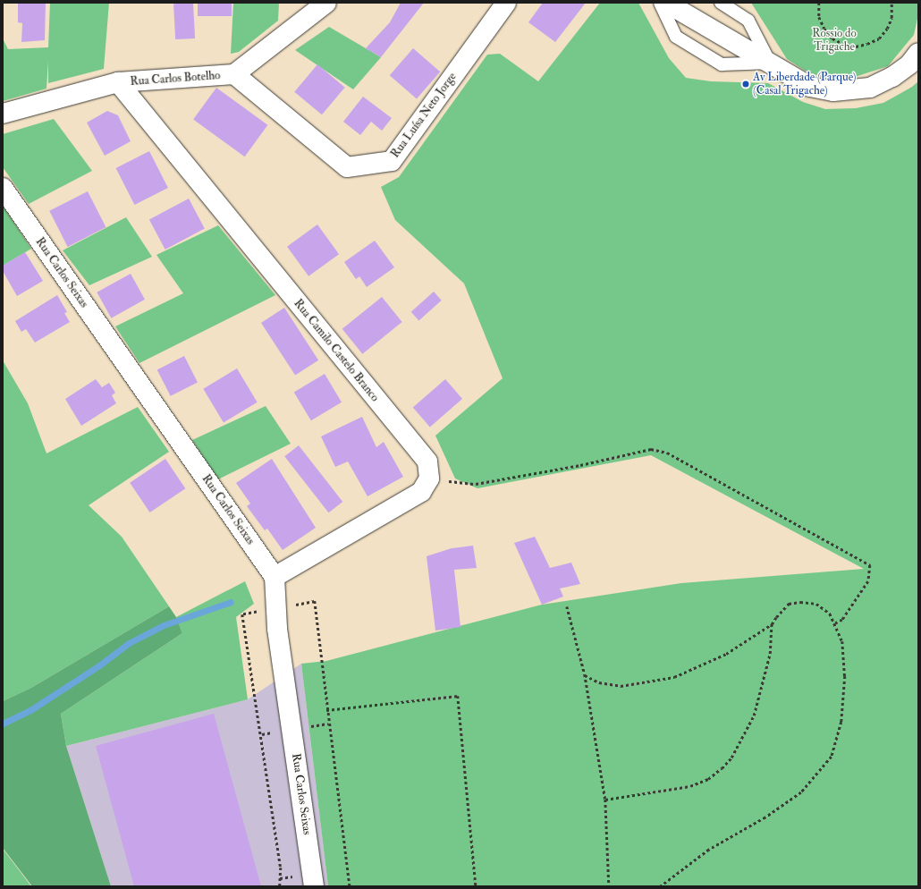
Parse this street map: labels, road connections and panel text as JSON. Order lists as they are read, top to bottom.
{
  "streets": {
    "street": [
      "Rua Carlos Botelho",
      "Rua Luísa Neto Jorge",
      "Rua Carlos Seixas",
      "Rua Camilo Castelo Branco"
    ]
  },
  "crossings": [
    ["Rua Carlos Botelho", "Rua Luísa Neto Jorge"],
    ["Rua Carlos Botelho", "Rua Camilo Castelo Branco"]
  ],
  "parks": ["Rossio do Trigache"],
  "places": ["Av Liberdade (Parque) (Casal Trigache)"]
}
